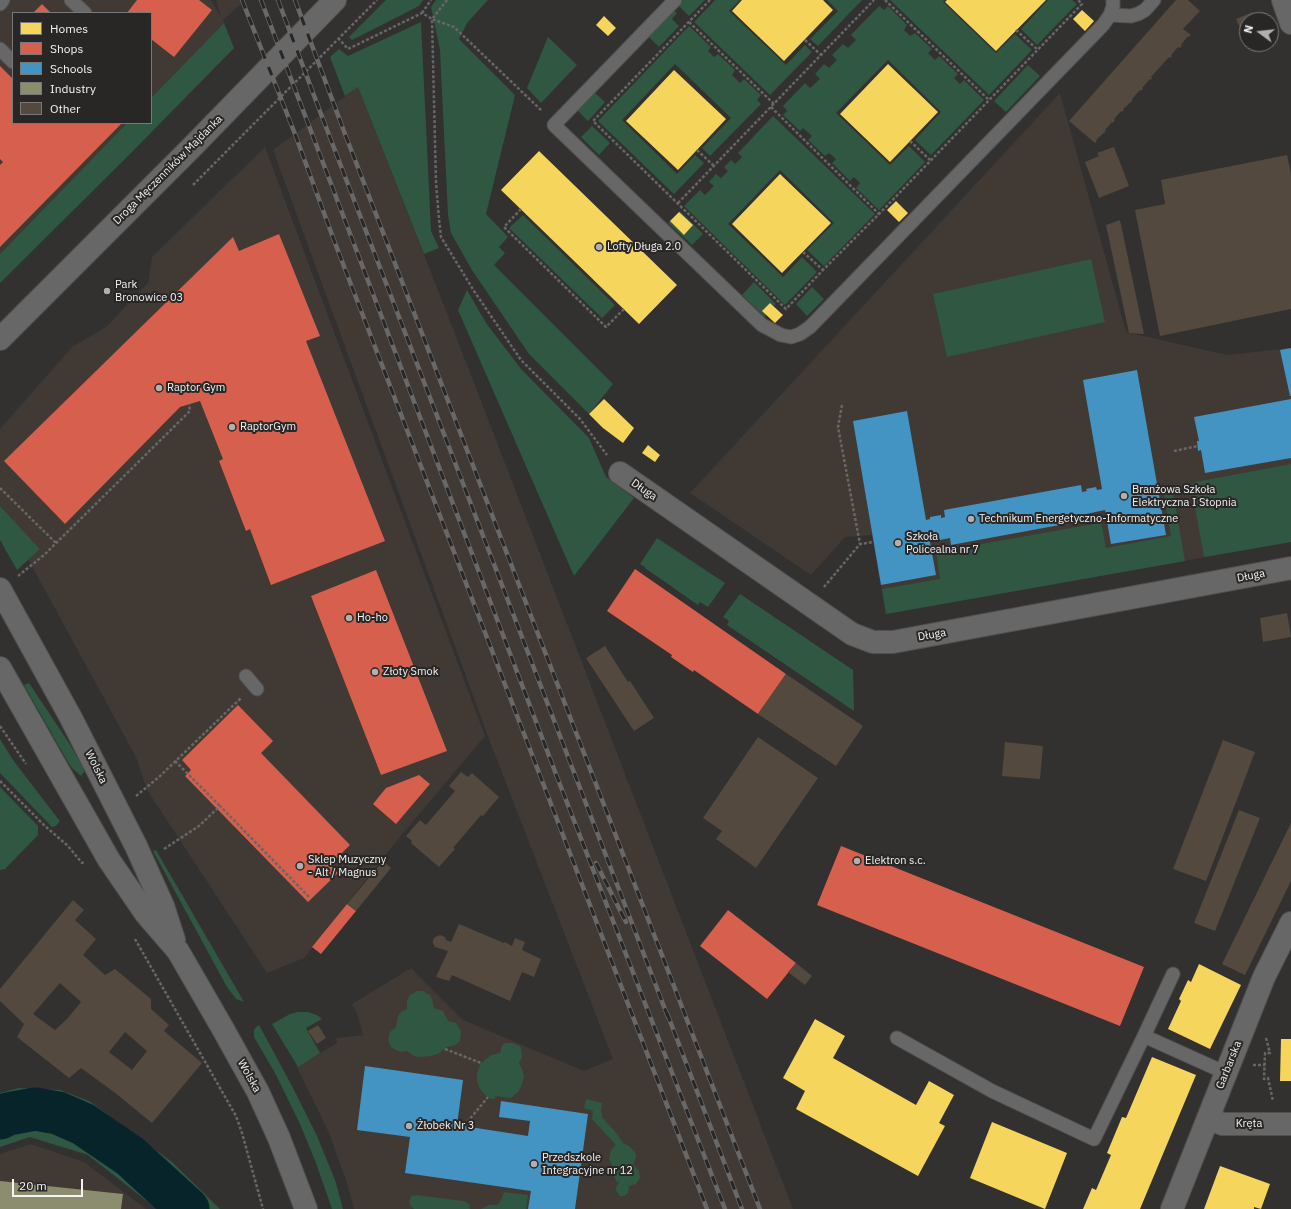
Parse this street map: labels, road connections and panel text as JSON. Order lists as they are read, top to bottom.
{
  "streets": {
    "street": [
      "Droga Męczenników Majdanka",
      "Długa",
      "Wolska",
      "Garbarska",
      "Kręta"
    ]
  },
  "crossings": [
    ["Garbarska", "Kręta"]
  ],
  "places": [
    "Lofty Długa 2.0",
    "Park Bronowice 03",
    "Raptor Gym",
    "RaptorGym",
    "Branżowa Szkoła Elektryczna I Stopnia",
    "Technikum Energetyczno-Informatyczne",
    "Szkoła Policealna nr 7",
    "Ho-ho",
    "Złoty Smok",
    "Elektron s.c.",
    "Sklep Muzyczny - Alt / Magnus",
    "Żłobek Nr 3",
    "Przedszkole Integracyjne nr 12"
  ],
  "legend": [
    "Homes",
    "Shops",
    "Schools",
    "Industry",
    "Other"
  ],
  "scale_bar": "20 m",
  "north": "left"
}
